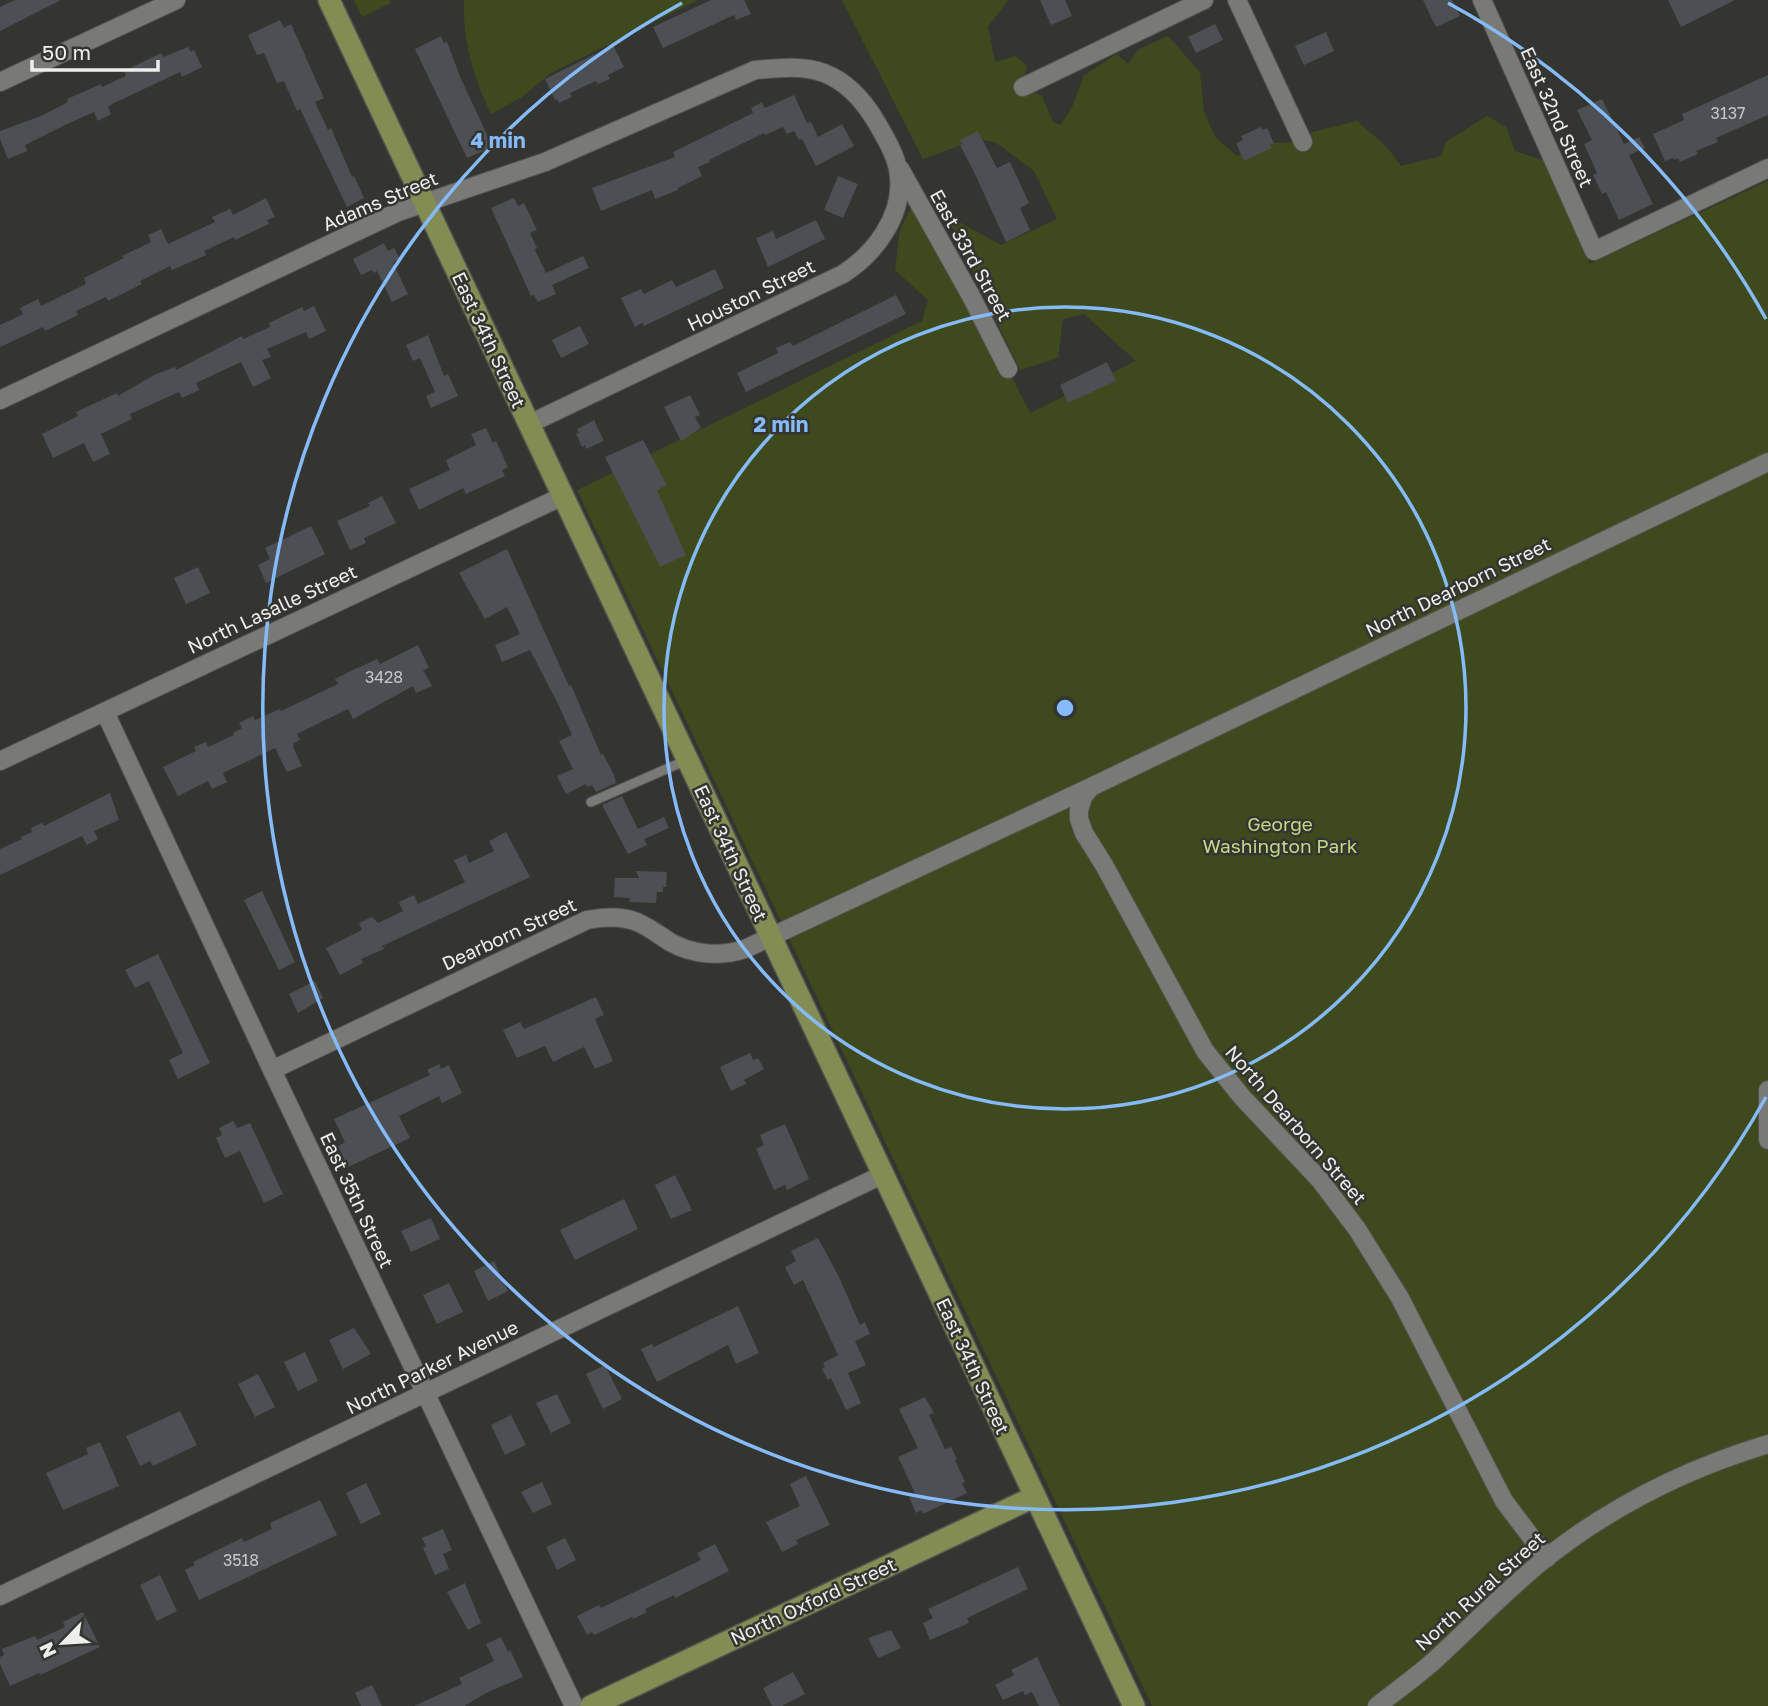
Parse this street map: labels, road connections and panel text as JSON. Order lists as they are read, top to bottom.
{
  "streets": {
    "main road": ["East 34th Street", "North Oxford Street"],
    "street": [
      "East 32nd Street",
      "Adams Street",
      "East 33rd Street",
      "Houston Street",
      "North Dearborn Street",
      "North Lasalle Street",
      "Dearborn Street",
      "East 35th Street",
      "North Parker Avenue",
      "North Rural Street"
    ]
  },
  "crossings": [
    ["Adams Street", "Houston Street"],
    ["Adams Street", "East 34th Street"],
    ["East 33rd Street", "Houston Street"],
    ["Houston Street", "East 34th Street"],
    ["East 34th Street", "North Dearborn Street"],
    ["East 34th Street", "North Lasalle Street"],
    ["East 34th Street", "Dearborn Street"],
    ["East 34th Street", "North Parker Avenue"],
    ["East 34th Street", "North Oxford Street"],
    ["North Dearborn Street", "Dearborn Street"],
    ["North Dearborn Street", "North Rural Street"],
    ["North Lasalle Street", "East 35th Street"],
    ["Dearborn Street", "East 35th Street"],
    ["East 35th Street", "North Parker Avenue"]
  ],
  "parks": ["George Washington Park"],
  "house_numbers": ["3137", "3428", "3518"],
  "scale_bar": "50 m",
  "north": "bottom left",
  "rings": ["4 min", "2 min"]
}
